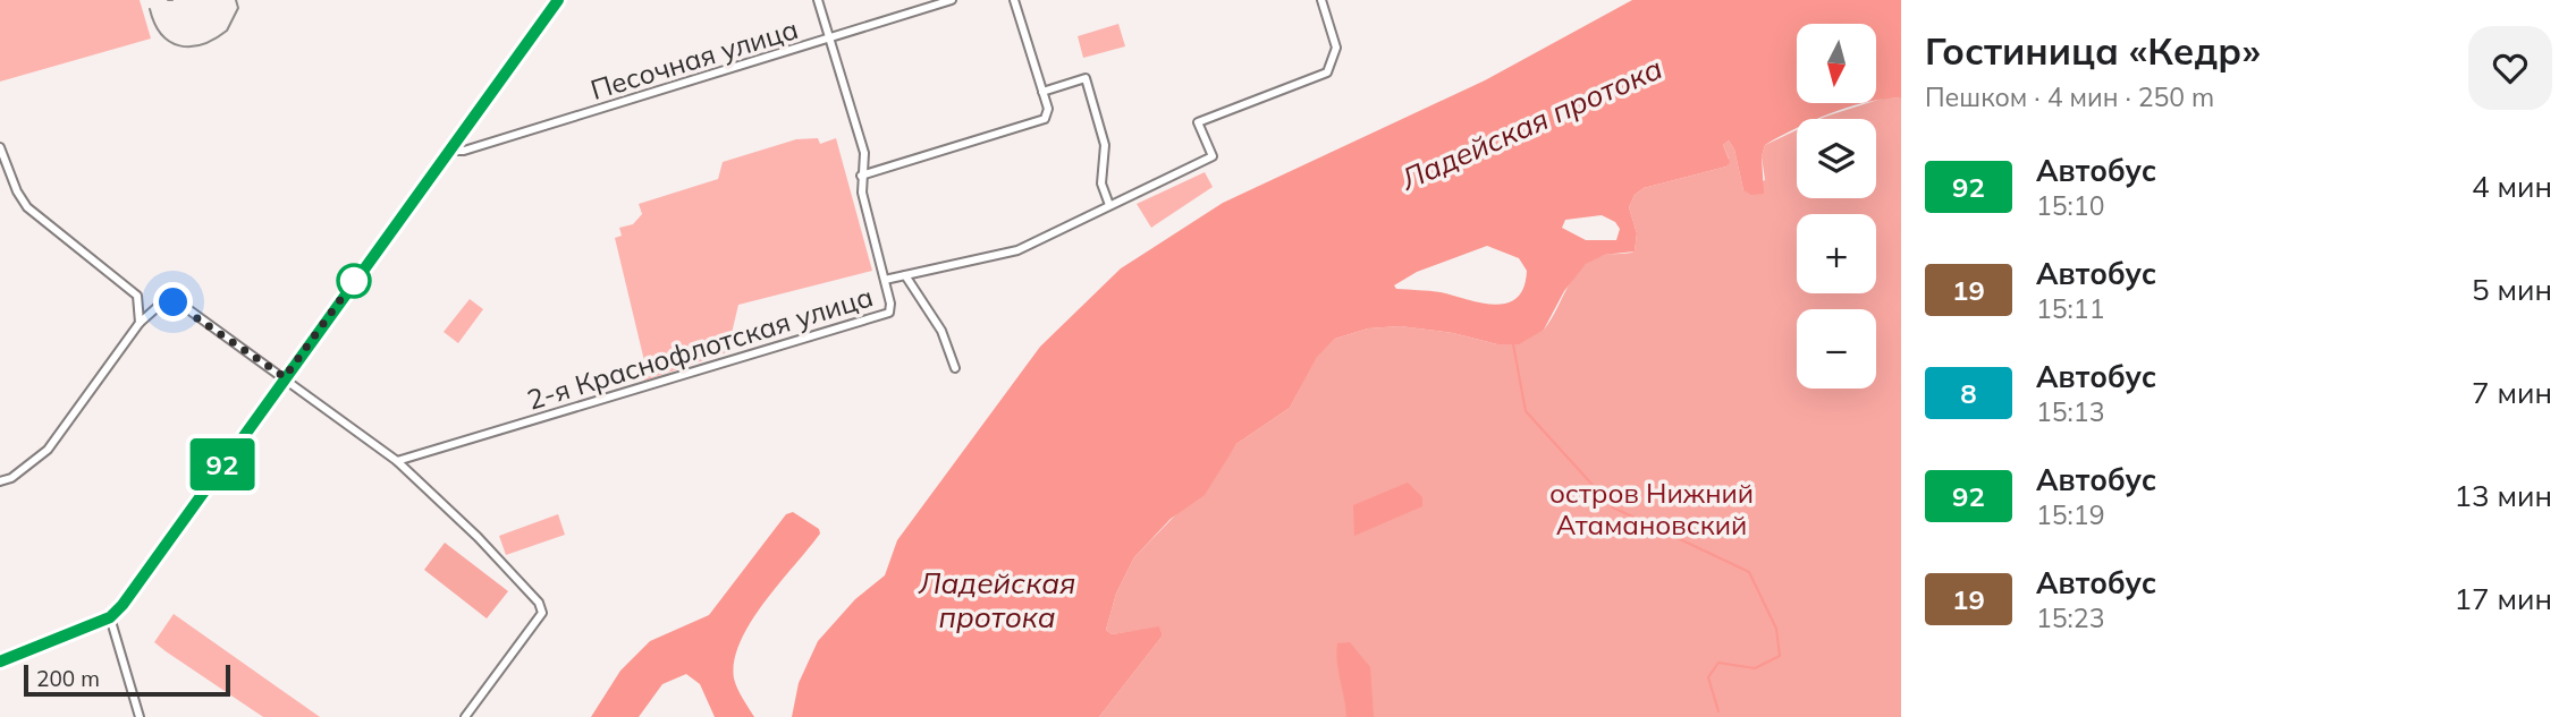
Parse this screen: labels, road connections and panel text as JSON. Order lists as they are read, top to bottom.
{
  "streets": {
    "street": ["Песочная улица", "2-я Краснофлотская улица"]
  },
  "water": ["Ладейская протока"],
  "parks": ["остров Нижний Атамановский"],
  "lines": ["bus line 92"],
  "scale_bar": "200 m",
  "north": "bottom",
  "page": {
    "on_map": "92",
    "heading": ["Гостиница «Кедр»", "Пешком · 4 мин · 250 m"],
    "map_buttons": ["+", "−"],
    "list": [
      {
        "mark": "92",
        "name": "Автобус",
        "note": "15:10",
        "value": "4 мин"
      },
      {
        "mark": "19",
        "name": "Автобус",
        "note": "15:11",
        "value": "5 мин"
      },
      {
        "mark": "8",
        "name": "Автобус",
        "note": "15:13",
        "value": "7 мин"
      },
      {
        "mark": "92",
        "name": "Автобус",
        "note": "15:19",
        "value": "13 мин"
      },
      {
        "mark": "19",
        "name": "Автобус",
        "note": "15:23",
        "value": "17 мин"
      }
    ],
    "scale": "200 m"
  }
}
